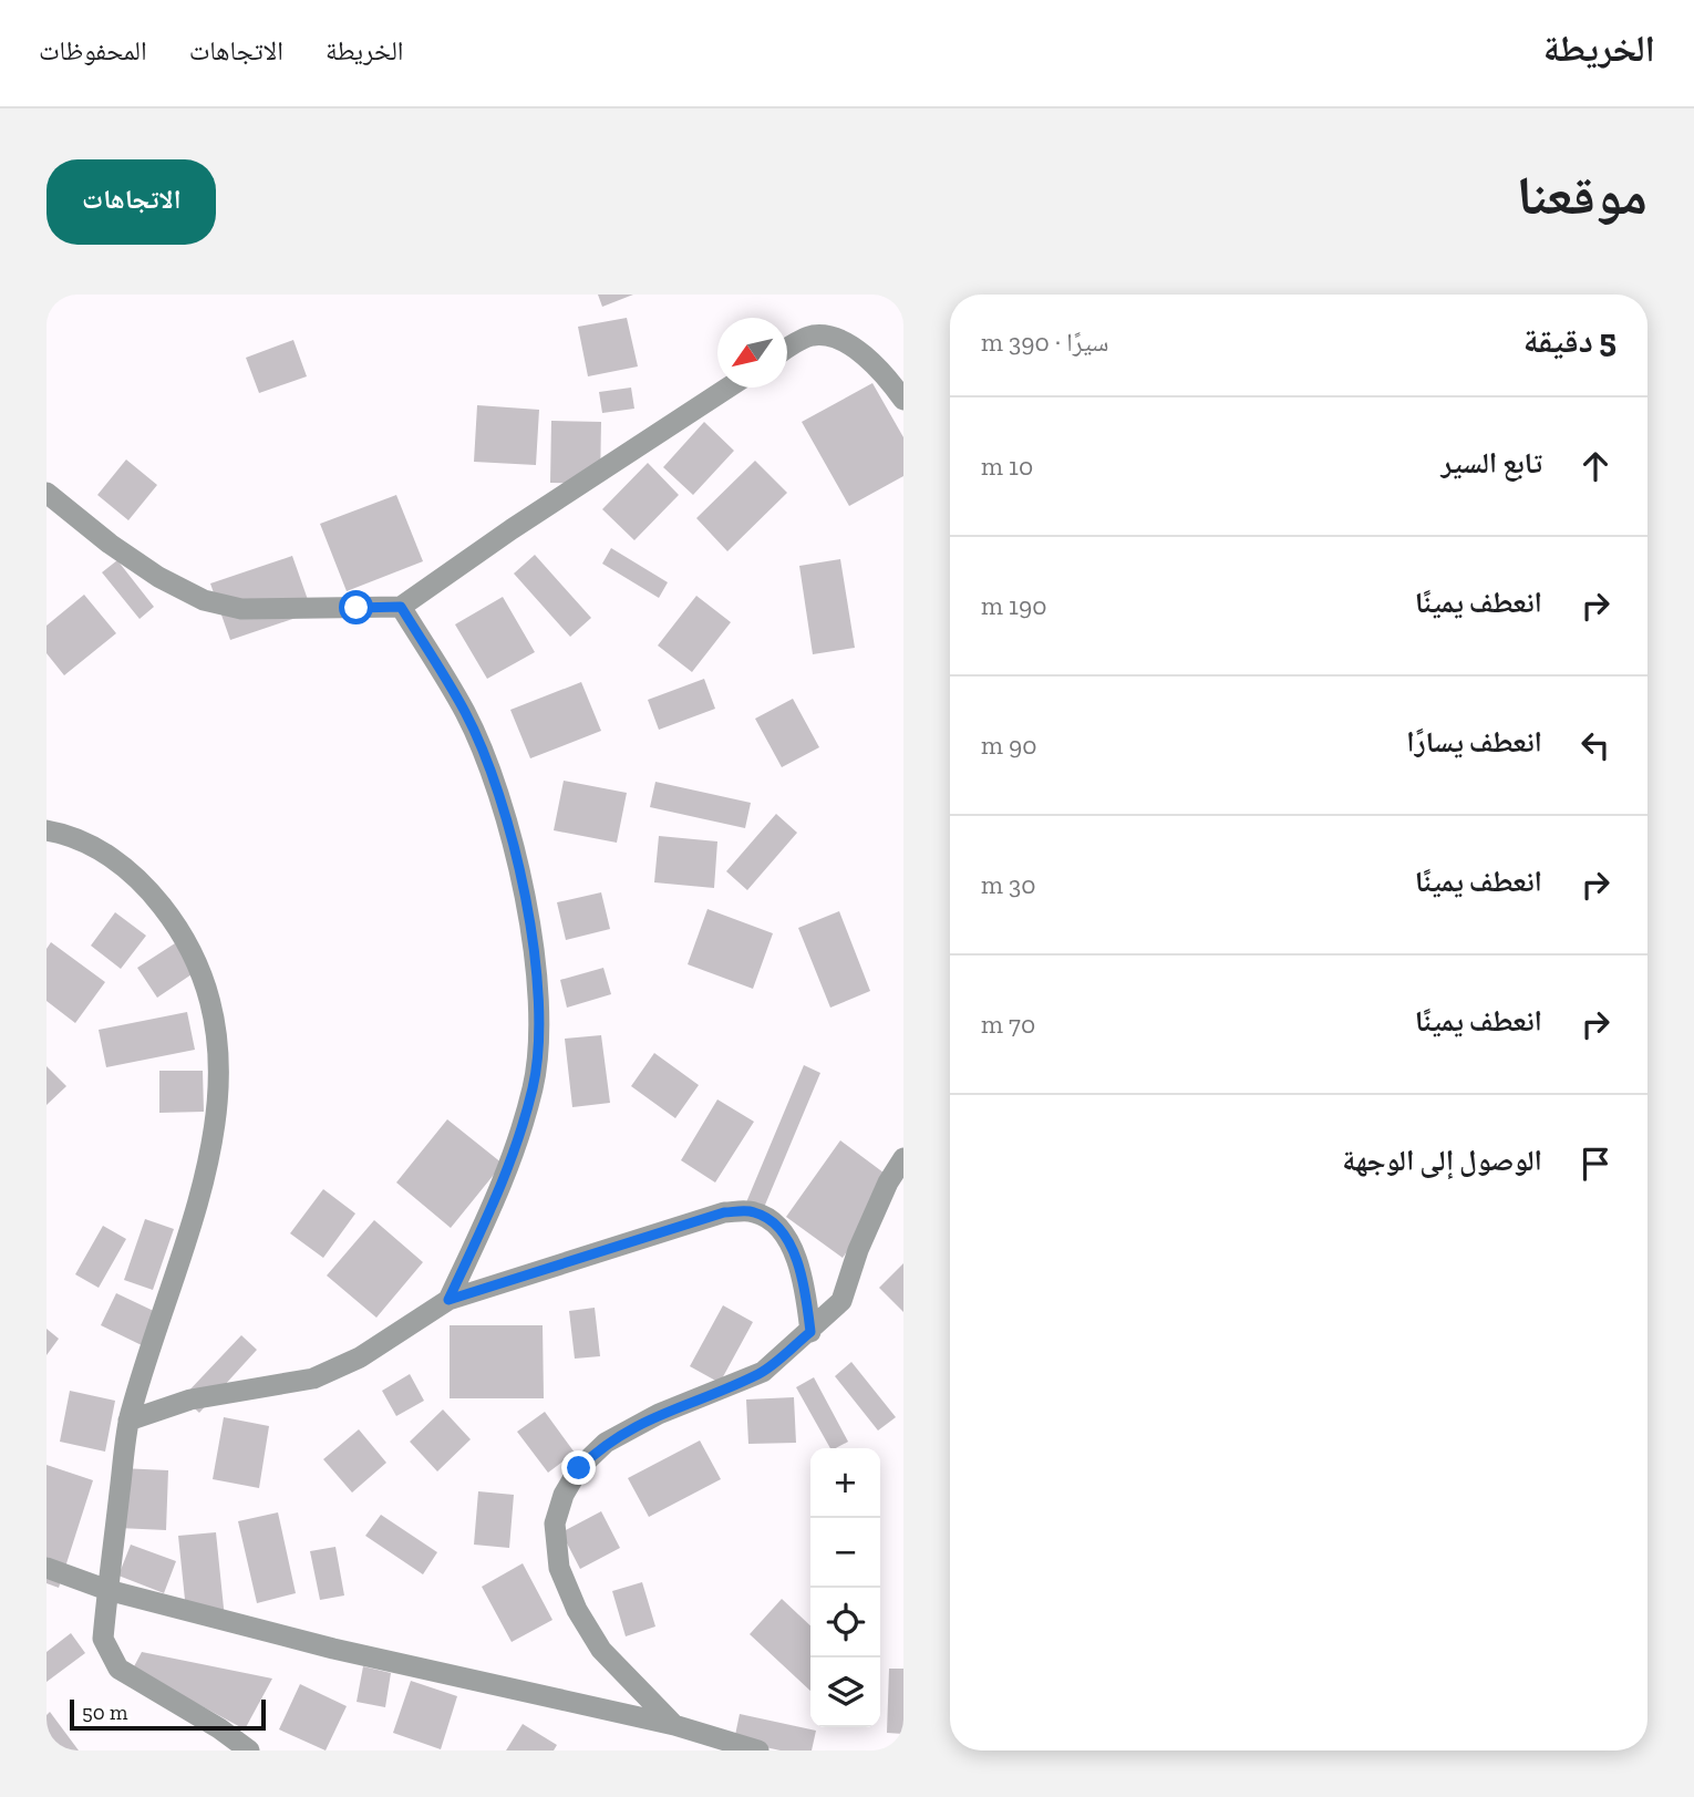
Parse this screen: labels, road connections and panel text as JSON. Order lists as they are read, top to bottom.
{
  "scale_bar": "50 m",
  "north": "bottom left",
  "page": {
    "header": "الخريطة",
    "nav": ["الخريطة", "الاتجاهات", "المحفوظات"],
    "title": "موقعنا",
    "buttons": "الاتجاهات",
    "heading": ["5 دقيقة", "سيرًا · 390 m"],
    "list": [
      ["تابع السير", "10 m"],
      ["انعطف يمينًا", "190 m"],
      ["انعطف يسارًا", "90 m"],
      ["انعطف يمينًا", "30 m"],
      ["انعطف يمينًا", "70 m"],
      "الوصول إلى الوجهة"
    ],
    "map_buttons": ["+", "−"],
    "scale": "50 m"
  }
}
